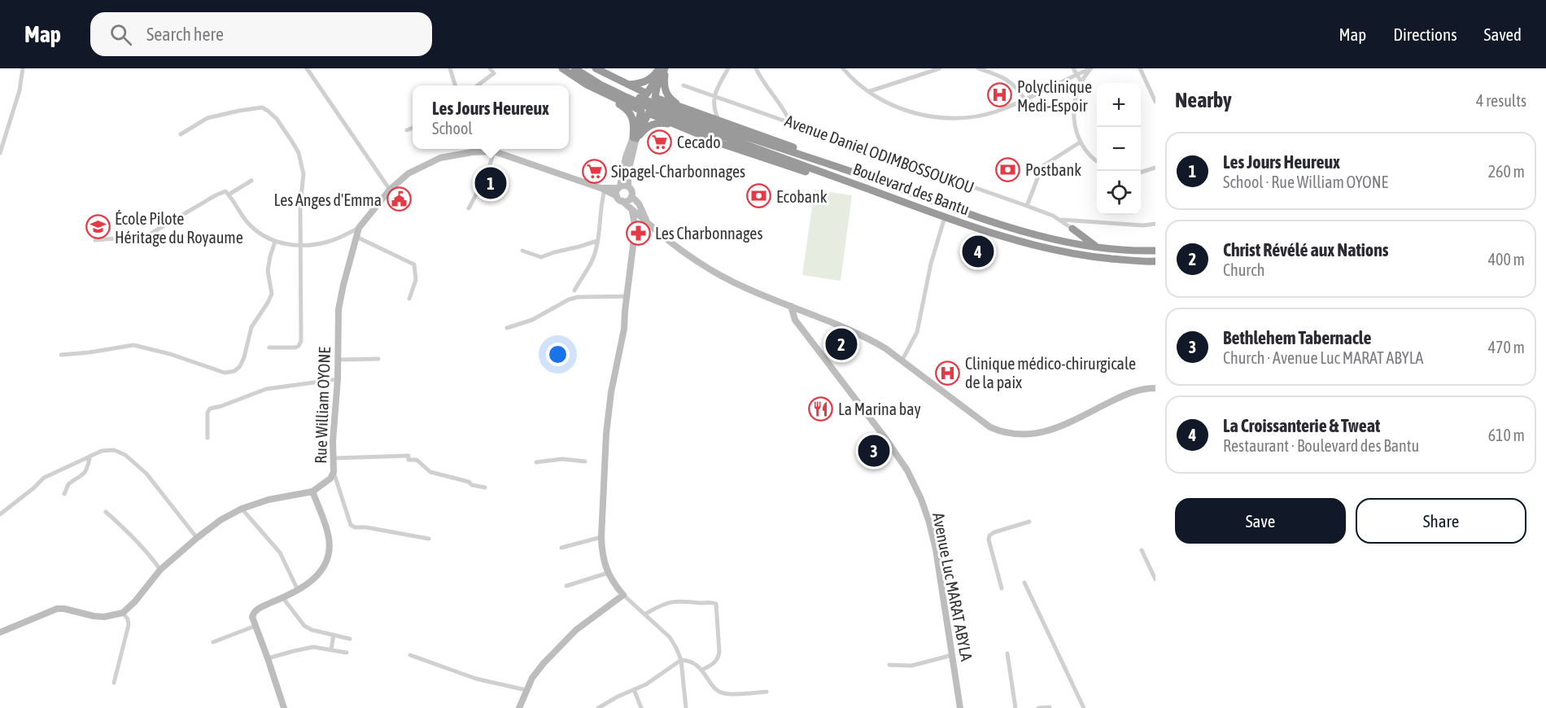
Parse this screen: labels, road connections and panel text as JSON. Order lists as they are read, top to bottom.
{
  "streets": {
    "highway": ["Boulevard des Bantu"],
    "street": ["Avenue Daniel ODIMBOSSOUKOU", "Rue William OYONE", "Avenue Luc MARAT ABYLA"]
  },
  "places": {
    "hospital": ["Polyclinique Medi-Espoir", "Clinique médico-chirurgicale de la paix"],
    "supermarket": ["Cecado", "Sipagel-Charbonnages"],
    "bank": ["Postbank", "Ecobank"],
    "public building": ["Les Anges d'Emma"],
    "school or university": ["École Pilote Héritage du Royaume"],
    "pharmacy": ["Les Charbonnages"],
    "restaurant": ["La Marina bay"]
  },
  "page": {
    "header": "Map",
    "search": "Search here",
    "nav": ["Map", "Directions", "Saved"],
    "heading": ["Nearby", "4 results"],
    "map_buttons": ["+", "−"],
    "popup": ["Les Jours Heureux", "School"],
    "list": [
      {
        "mark": "1",
        "name": "Les Jours Heureux",
        "note": "School · Rue William OYONE",
        "value": "260 m"
      },
      {
        "mark": "2",
        "name": "Christ Révélé aux Nations",
        "note": "Church",
        "value": "400 m"
      },
      {
        "mark": "3",
        "name": "Bethlehem Tabernacle",
        "note": "Church · Avenue Luc MARAT ABYLA",
        "value": "470 m"
      },
      {
        "mark": "4",
        "name": "La Croissanterie & Tweat",
        "note": "Restaurant · Boulevard des Bantu",
        "value": "610 m"
      }
    ],
    "pins": [
      "1",
      "4",
      "2",
      "3"
    ],
    "buttons": ["Save", "Share"]
  }
}
